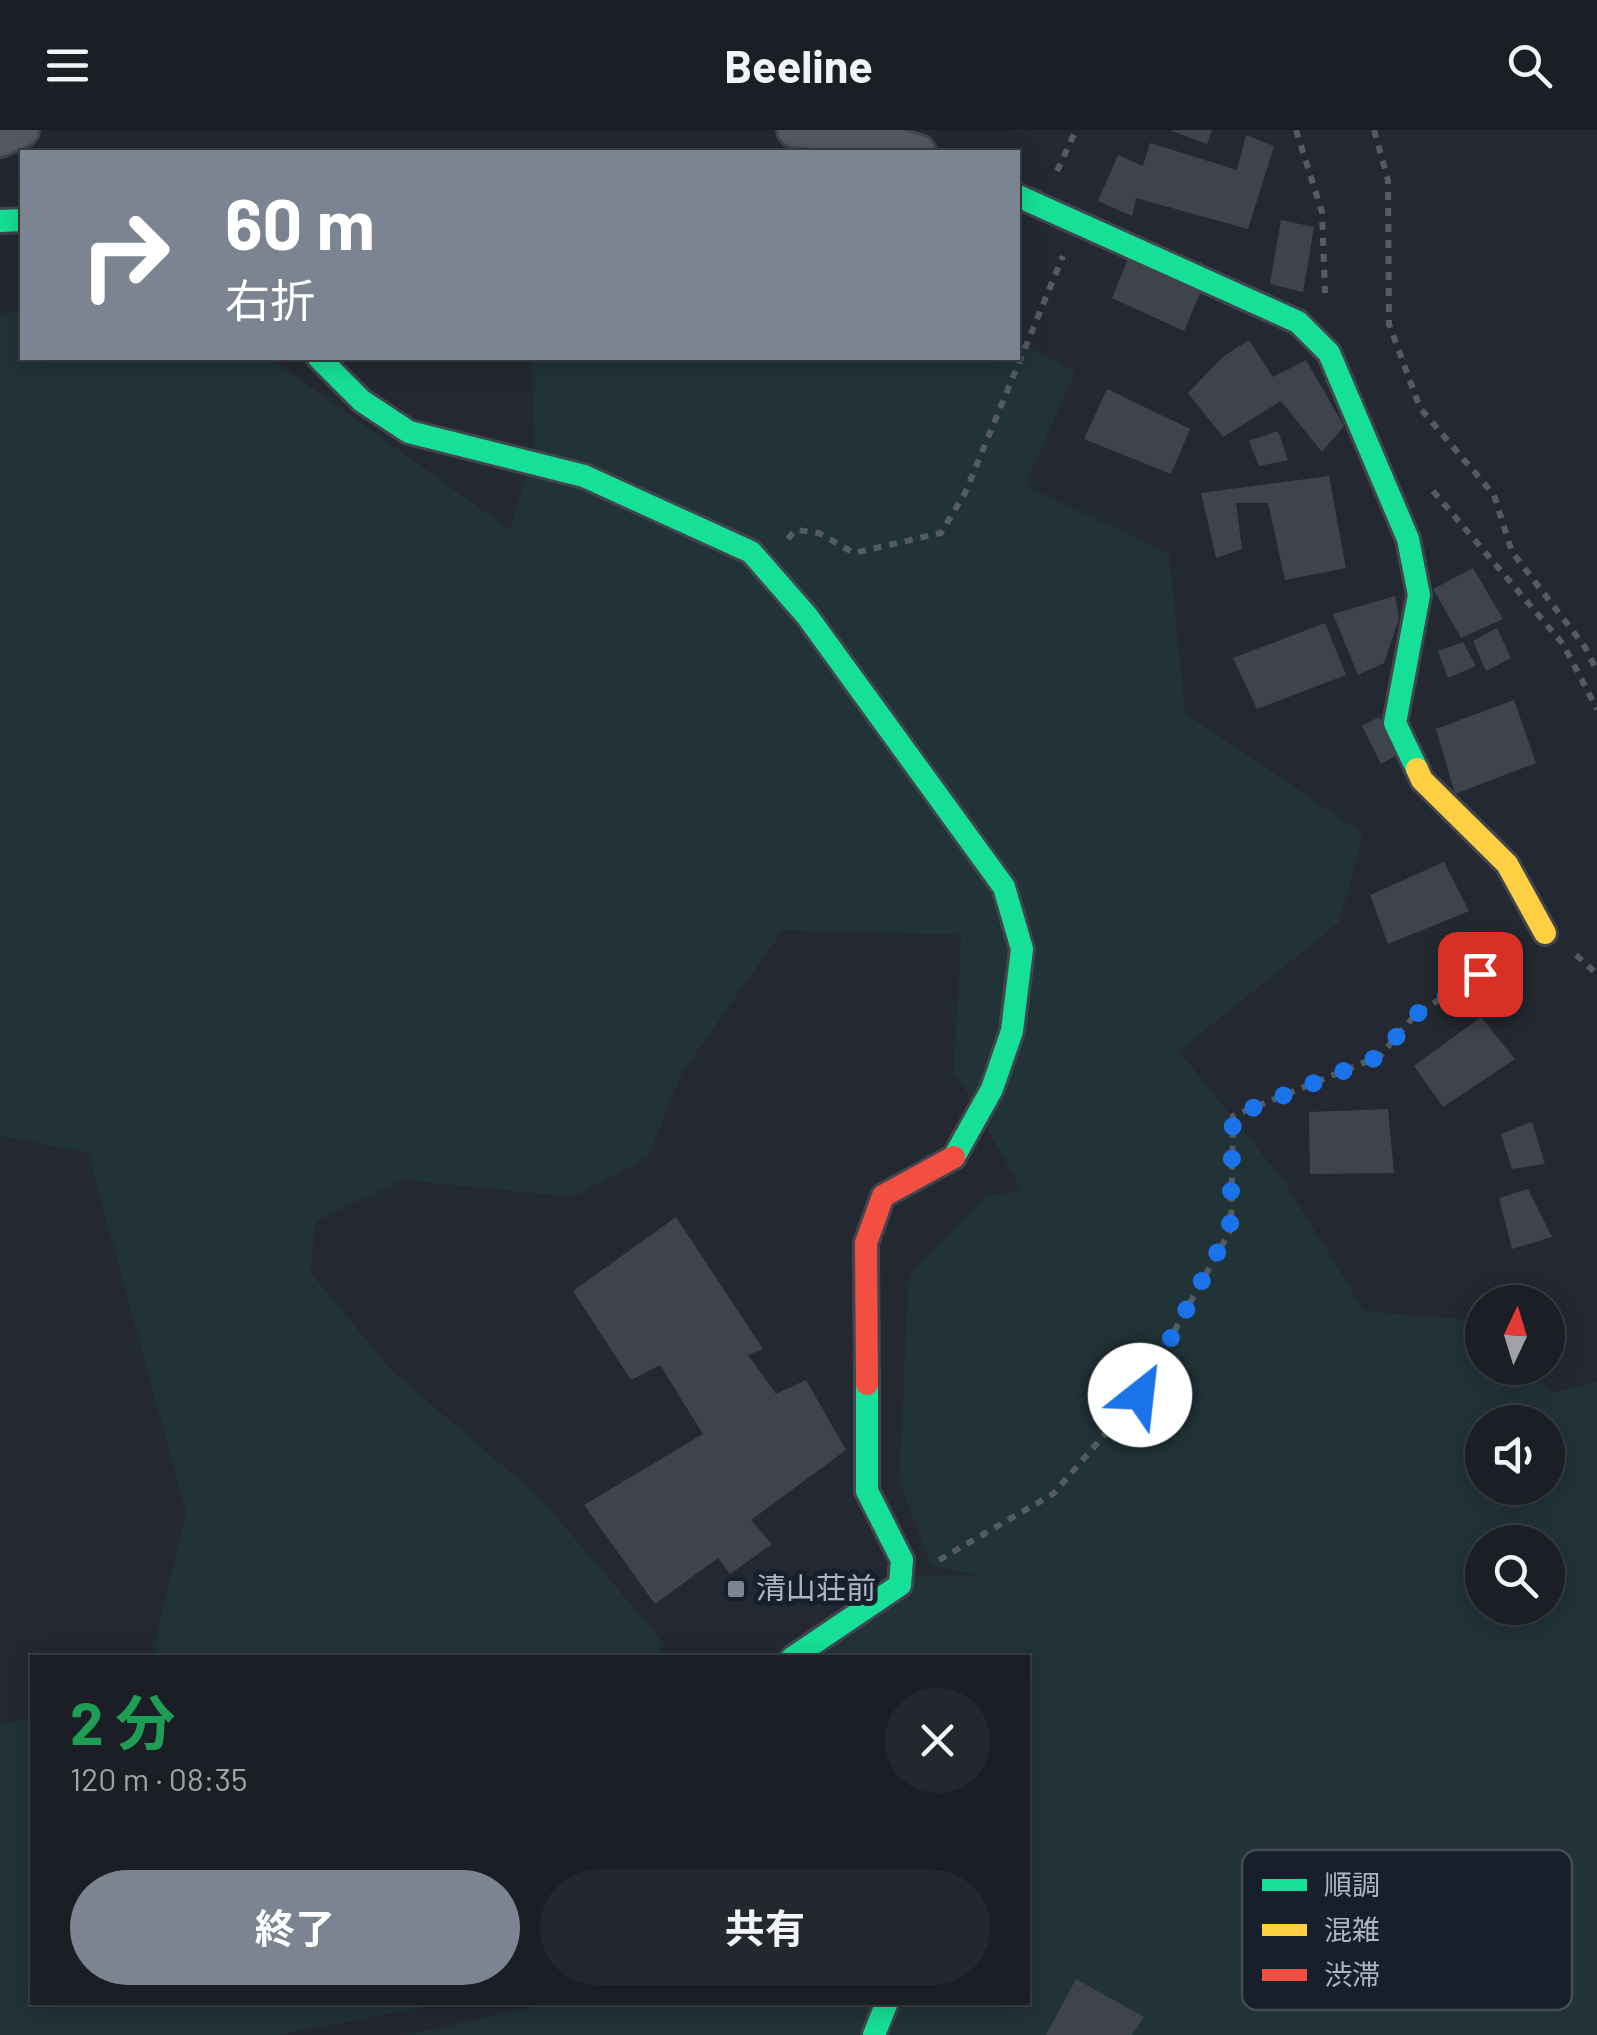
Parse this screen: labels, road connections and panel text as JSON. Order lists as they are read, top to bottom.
{
  "places": {
    "transit": ["清山荘前"]
  },
  "legend": ["順調", "混雑", "渋滞"],
  "north": "top",
  "page": {
    "header": "Beeline",
    "turn": ["60 m", "右折"],
    "heading": ["2 分", "120 m · 08:35"],
    "buttons": ["終了", "共有"]
  }
}
